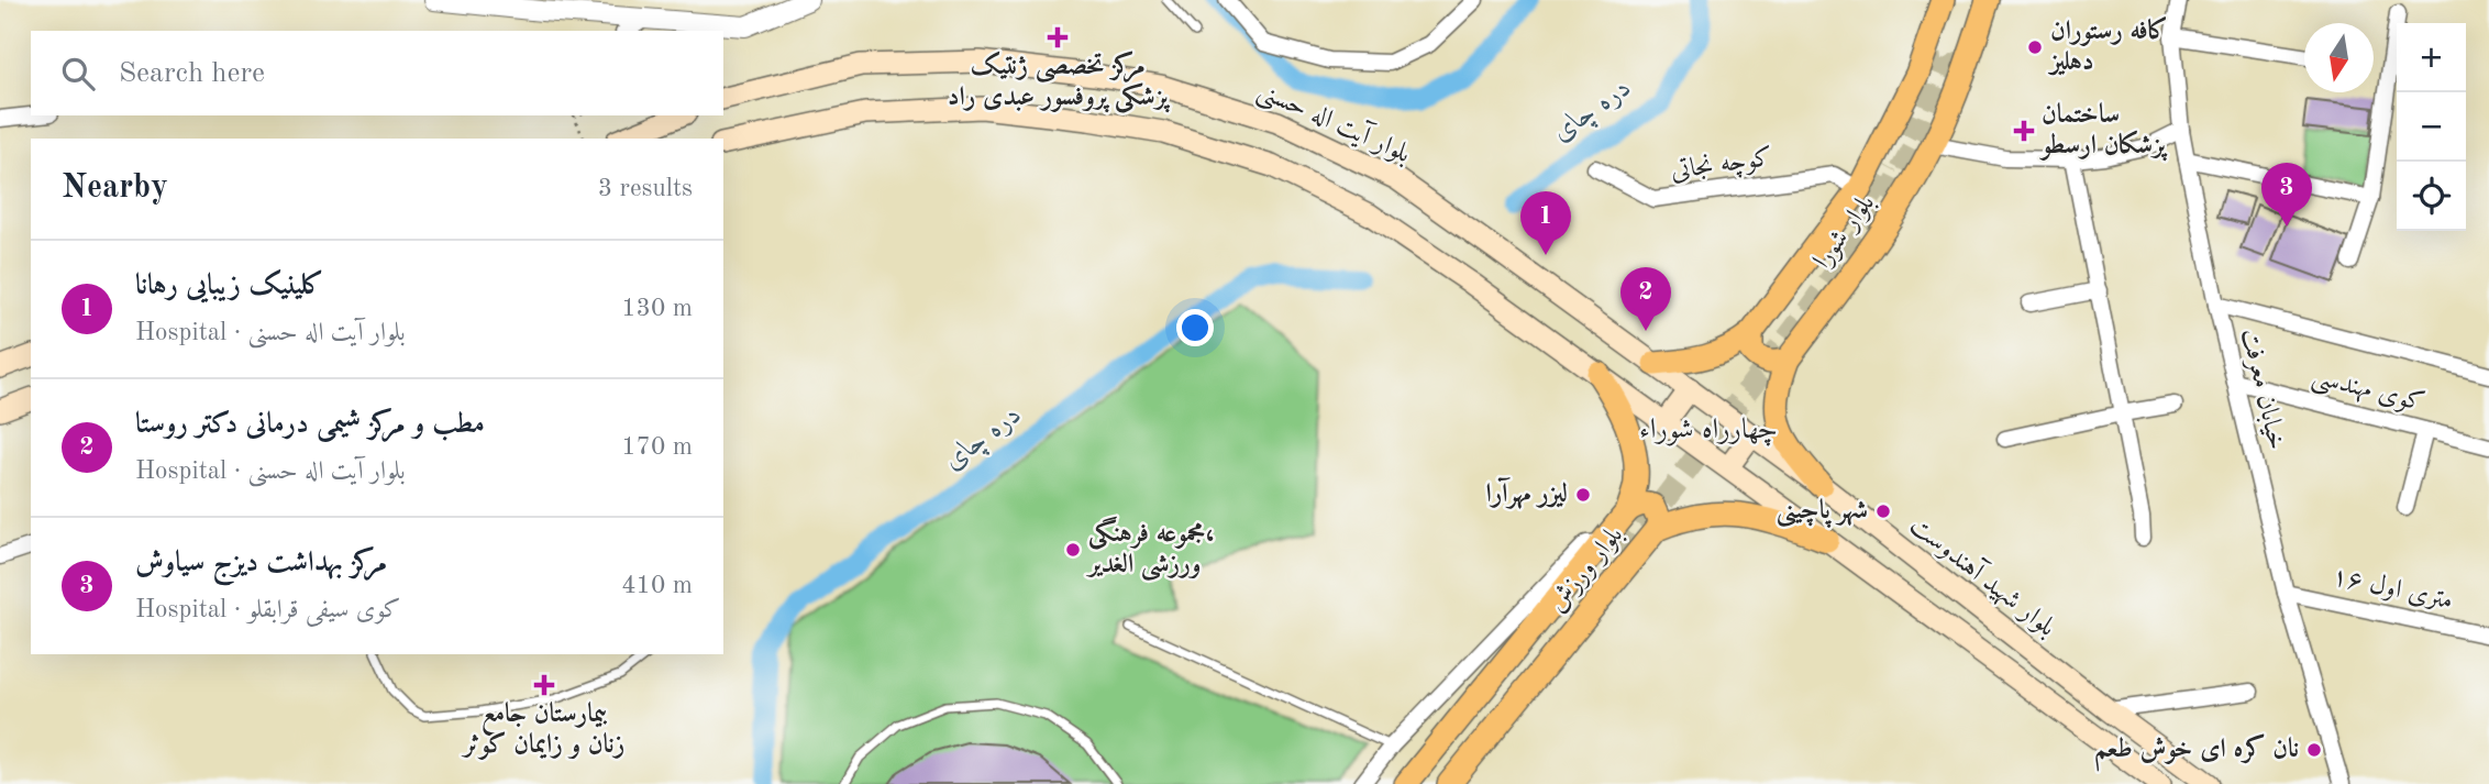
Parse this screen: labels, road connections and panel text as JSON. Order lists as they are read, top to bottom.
{
  "streets": {
    "main road": [
      "بلوار آیت اله حسنی",
      "بلوار شورا",
      "بلوار ورزش",
      "بلوار شهید آهندوست"
    ],
    "street": [
      "کوچه نجاتی",
      "خیابان معرفت",
      "کوی مهندسی",
      "۱۶ متری اول"
    ]
  },
  "crossings": [
    ["بلوار آیت اله حسنی", "بلوار شورا"],
    ["بلوار آیت اله حسنی", "بلوار شهید آهندوست"],
    ["کوچه نجاتی", "بلوار شورا"],
    ["بلوار شورا", "بلوار شهید آهندوست"],
    ["خیابان معرفت", "کوی مهندسی"],
    ["خیابان معرفت", "۱۶ متری اول"]
  ],
  "districts": ["چهارراه شوراء"],
  "water": ["دره چای"],
  "places": {
    "health": ["مرکز تخصصی ژنتیک پزشکی پروفسور عبدی راد", "ساختمان پزشکان ارسطو", "بیمارستان جامع زنان و زایمان کوثر"],
    "other": [
      "کافه رستوران دهلیز",
      "لیزر مهرآرا",
      "شهر پاچینی",
      "مجموعه فرهنگی، ورزشی الغدیر",
      "نان کره ای خوش طعم"
    ]
  },
  "north": "bottom",
  "page": {
    "map_buttons": ["+", "−"],
    "search": "Search here",
    "heading": ["Nearby", "3 results"],
    "pins": ["3", "1", "2"],
    "list": [
      {
        "mark": "1",
        "name": "کلینیک زیبایی رهانا",
        "note": "Hospital · بلوار آیت اله حسنی",
        "value": "130 m"
      },
      {
        "mark": "2",
        "name": "مطب و مرکز شیمی درمانی دکتر روستا",
        "note": "Hospital · بلوار آیت اله حسنی",
        "value": "170 m"
      },
      {
        "mark": "3",
        "name": "مرکز بهداشت دیزج سیاوش",
        "note": "Hospital · کوی سیفی قرابقلو",
        "value": "410 m"
      }
    ]
  }
}
